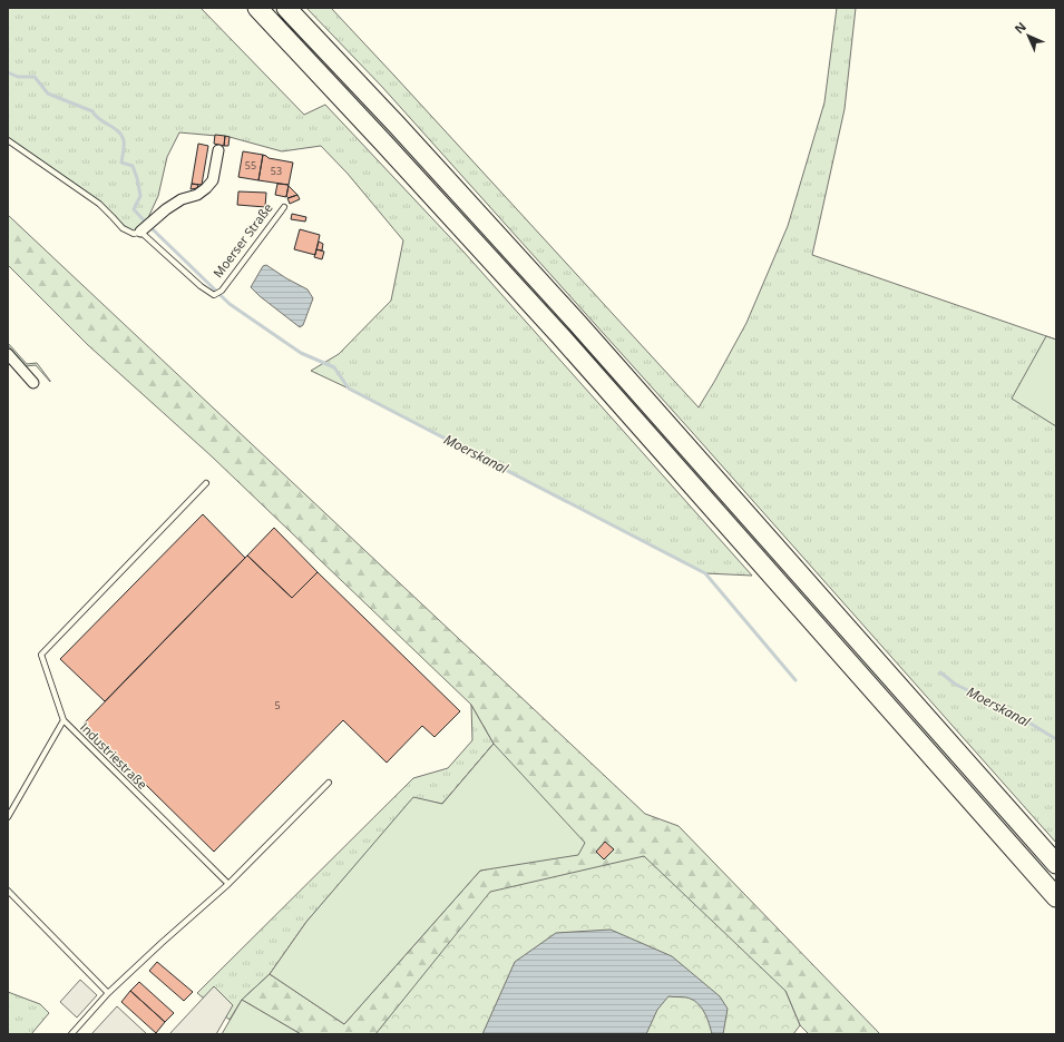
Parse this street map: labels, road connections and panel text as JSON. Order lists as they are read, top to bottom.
{
  "streets": {
    "lane": ["Moerser Straße", "Industriestraße"]
  },
  "water": ["Moerskanal"],
  "house_numbers": ["55", "53", "5"],
  "north": "top left"
}
